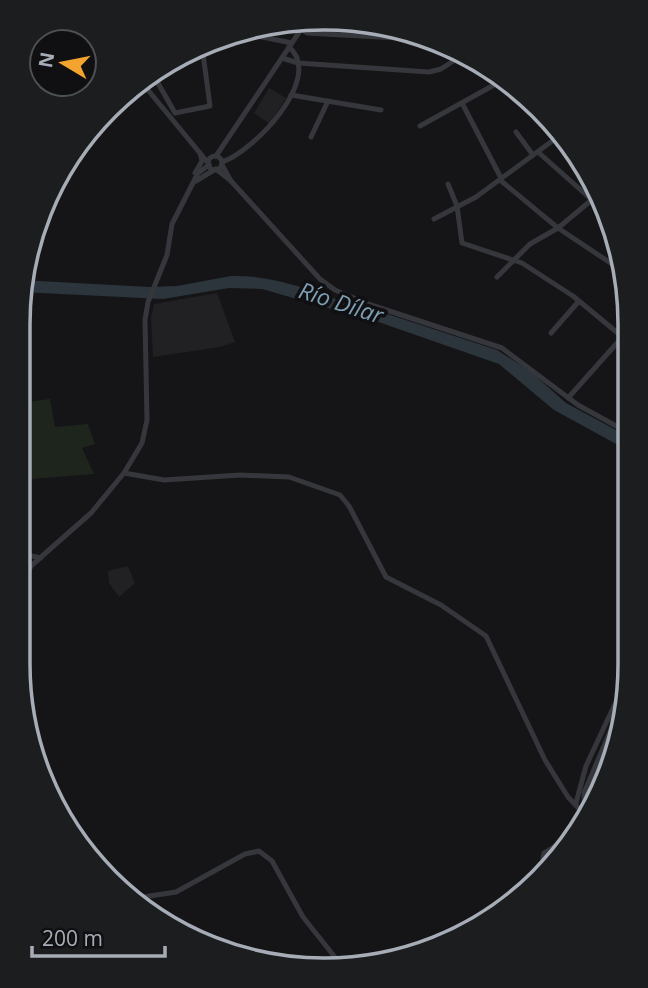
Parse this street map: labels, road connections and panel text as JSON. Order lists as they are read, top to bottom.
{
  "water": ["Río Dílar"],
  "scale_bar": "200 m",
  "north": "left"
}
